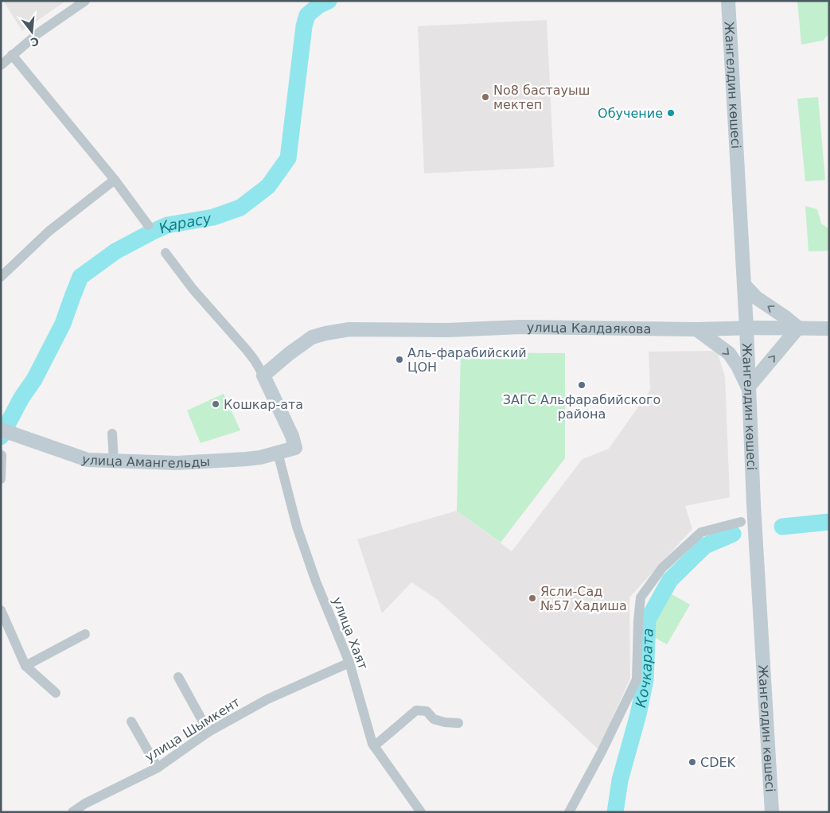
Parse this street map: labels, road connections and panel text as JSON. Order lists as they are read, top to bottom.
{
  "streets": {
    "main road": ["Жангелдин көшесі", "улица Калдаякова", "улица Амангельды"],
    "street": ["улица Хаят", "улица Шымкент"]
  },
  "crossings": [
    ["Жангелдин көшесі", "улица Калдаякова"],
    ["улица Калдаякова", "улица Амангельды"],
    ["улица Амангельды", "улица Хаят"],
    ["улица Хаят", "улица Шымкент"]
  ],
  "water": ["Қарасу", "Кочкарата"],
  "places": [
    "No8 бастауыш мектеп",
    "Обучение",
    "Аль-фарабийский ЦОН",
    "ЗАГС Альфарабийского района",
    "Кошкар-ата",
    "Ясли-Сад №57 Хадиша",
    "CDEK"
  ],
  "north": "bottom"
}
